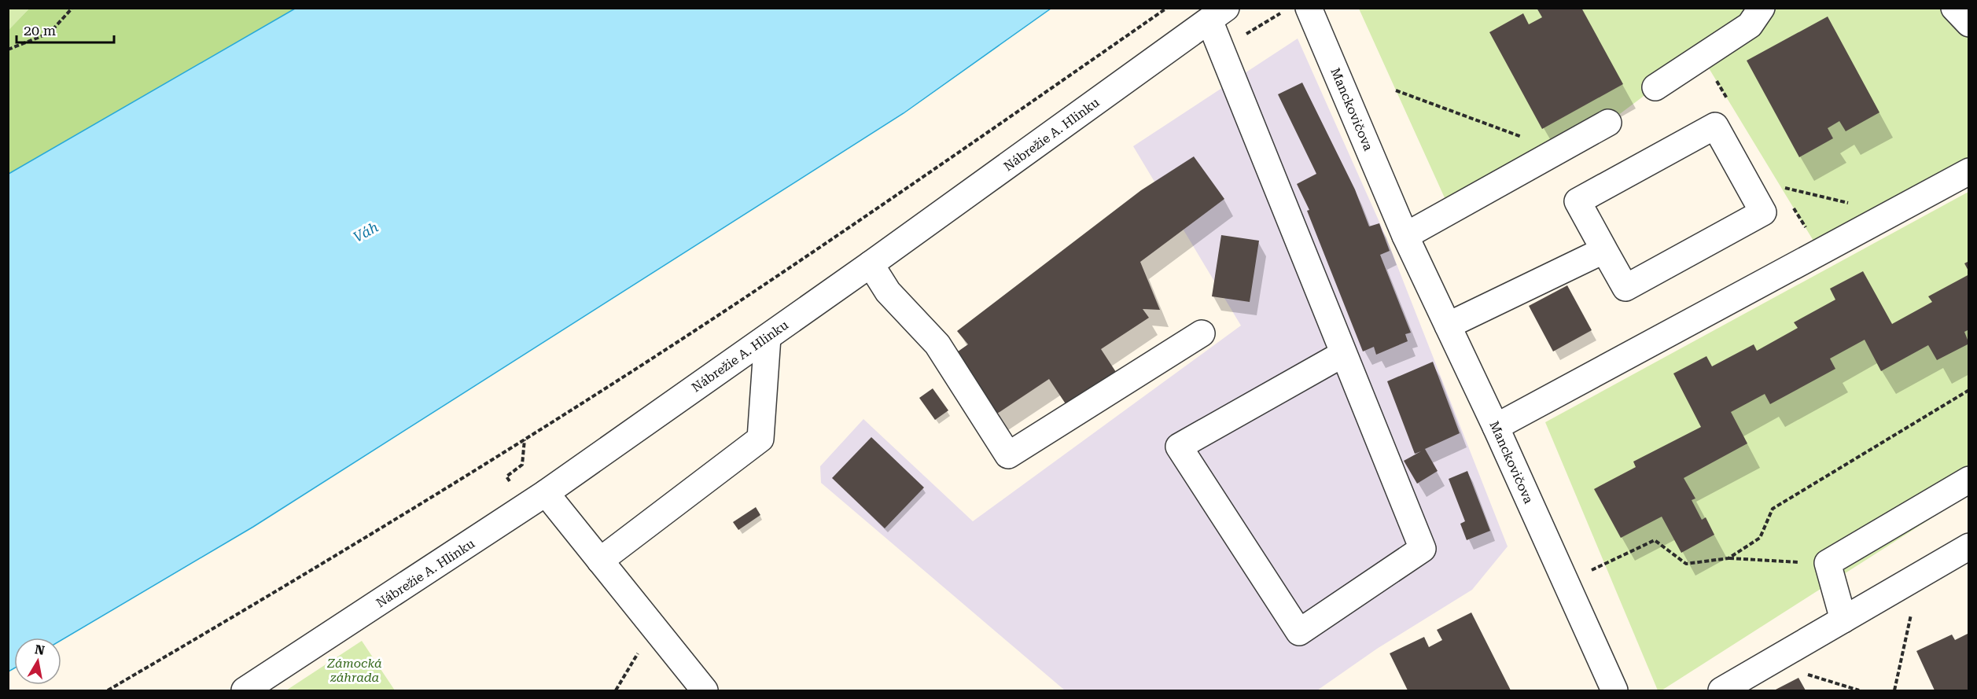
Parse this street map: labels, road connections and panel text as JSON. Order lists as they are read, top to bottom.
{
  "streets": {
    "street": ["Manckovičova", "Nábrežie A. Hlinku"]
  },
  "water": ["Váh"],
  "parks": ["Zámocká záhrada"],
  "scale_bar": "20 m",
  "north": "top"
}
